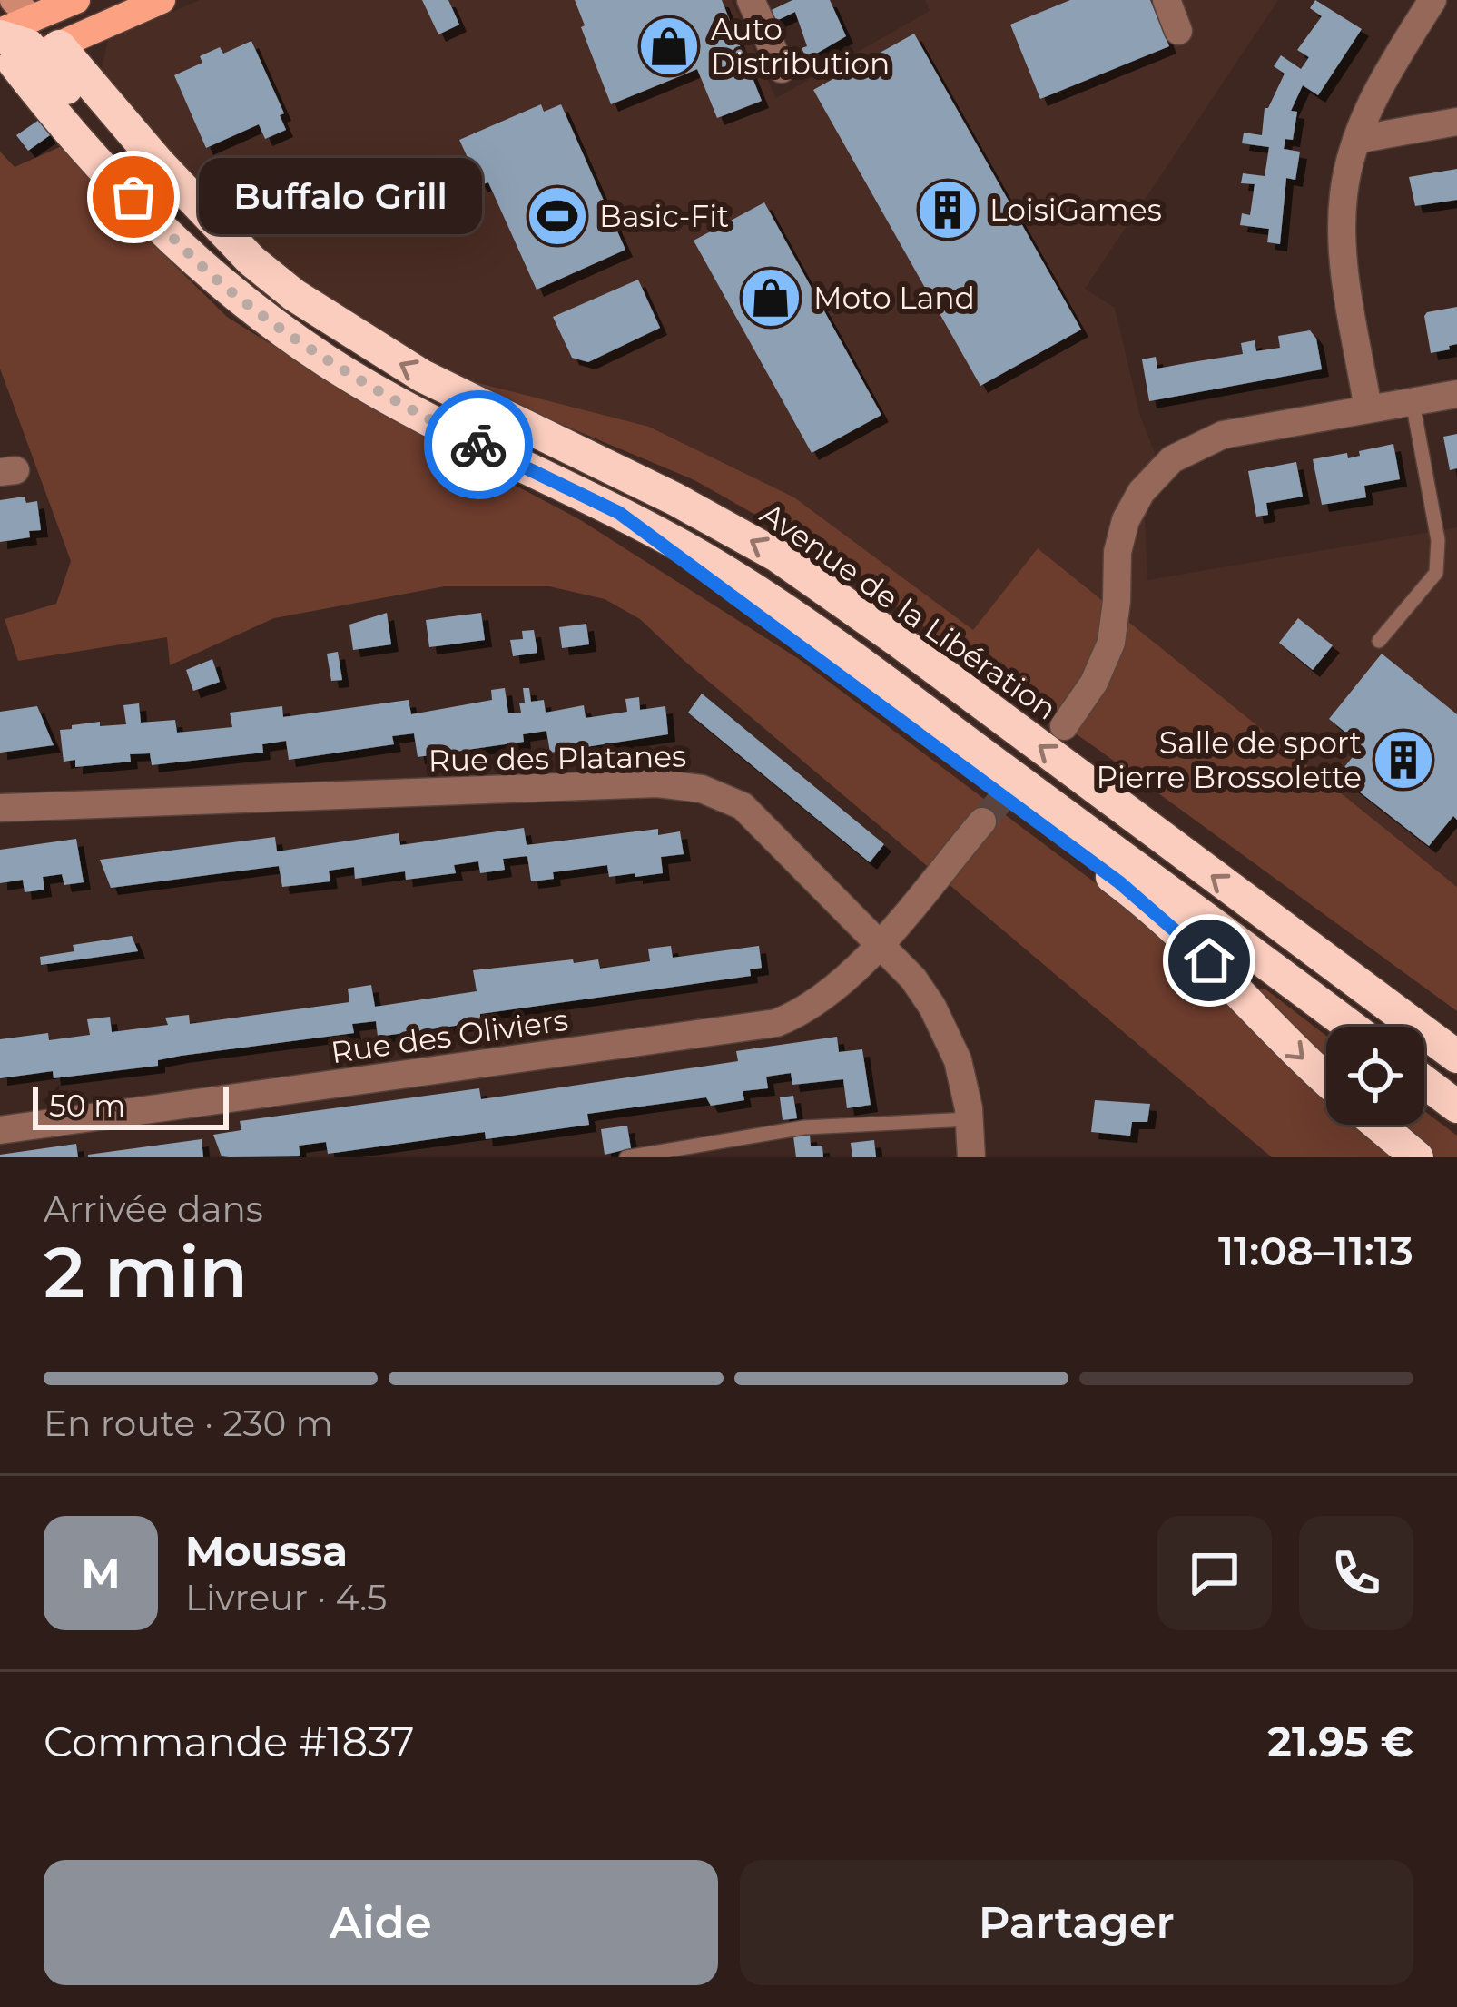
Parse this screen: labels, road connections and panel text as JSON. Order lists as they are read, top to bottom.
{
  "streets": {
    "highway": ["Avenue de la Libération"],
    "street": ["Rue des Platanes", "Rue des Oliviers"]
  },
  "crossings": [
    ["Rue des Platanes", "Rue des Oliviers"]
  ],
  "places": {
    "shop": ["Auto Distribution", "Moto Land"],
    "other": ["Buffalo Grill"],
    "building": ["LoisiGames", "Salle de sport Pierre Brossolette"],
    "sports": ["Basic-Fit"]
  },
  "scale_bar": "50 m",
  "page": {
    "bubble": "Buffalo Grill",
    "scale": "50 m",
    "heading": ["2 min", "Arrivée dans", "11:08–11:13"],
    "panel": [
      "Moussa",
      "Livreur · 4.5",
      "Commande #1837",
      "21.95 €"
    ],
    "bar": "En route · 230 m",
    "round": "M",
    "buttons": ["Aide", "Partager"]
  }
}
